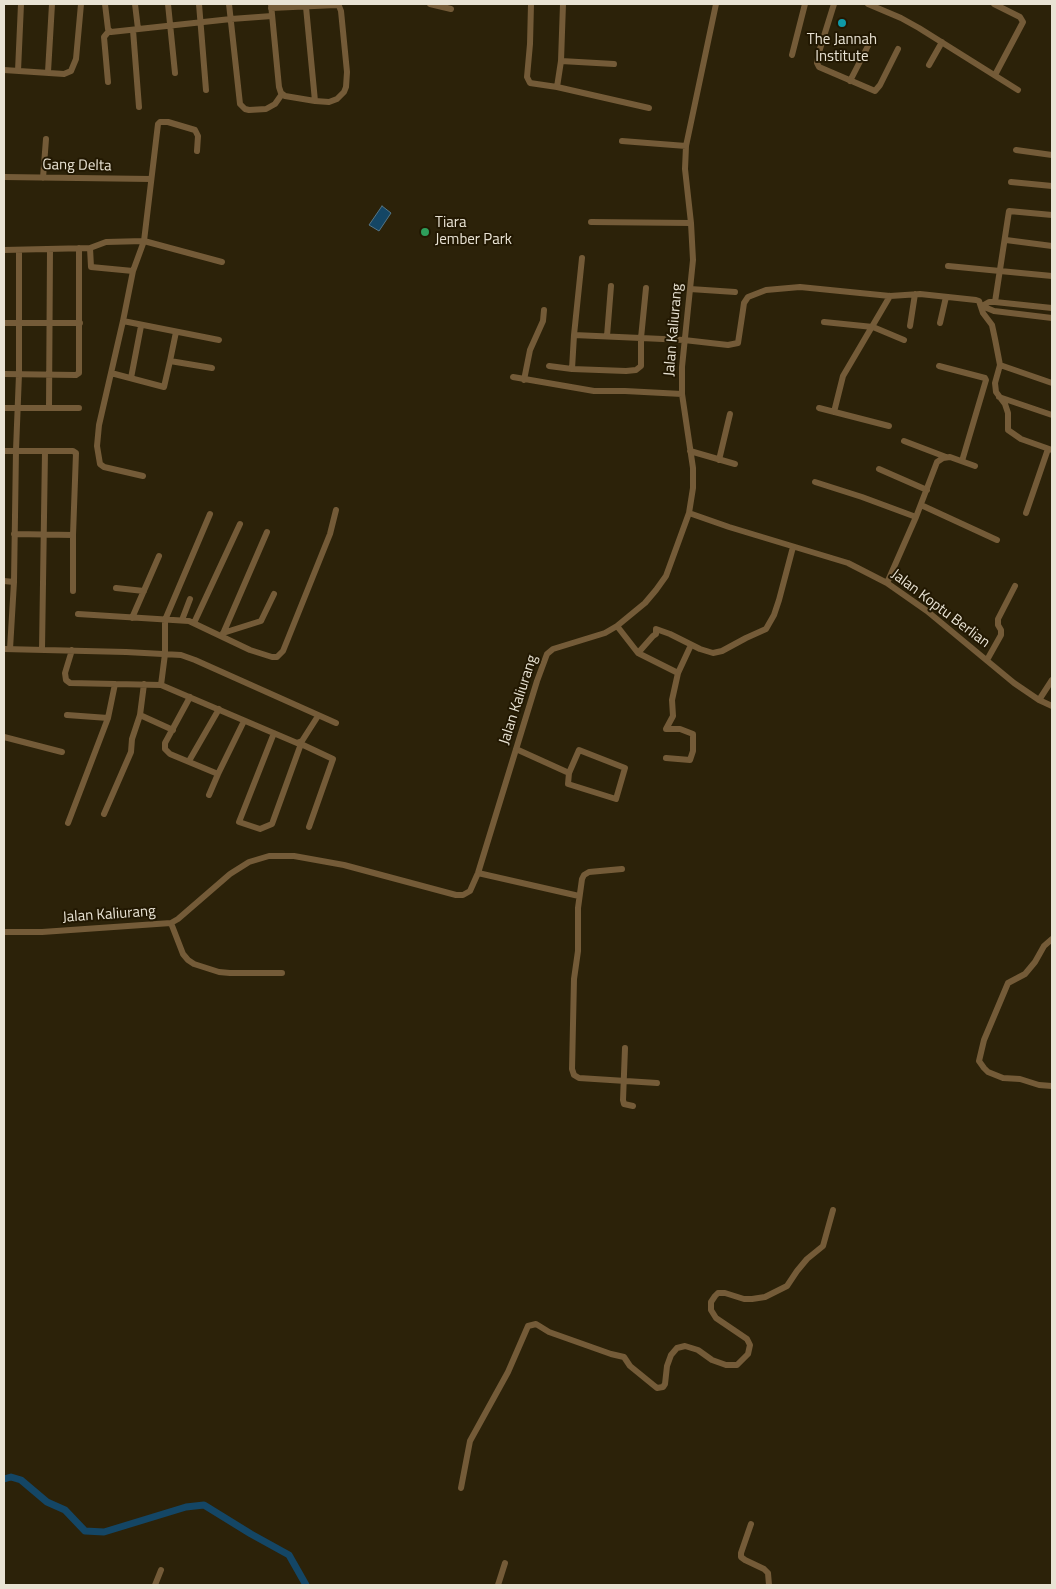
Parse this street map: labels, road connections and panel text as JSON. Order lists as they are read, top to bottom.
{
  "streets": {
    "street": ["Gang Delta", "Jalan Kaliurang", "Jalan Koptu Berlian"]
  },
  "crossings": [
    ["Jalan Kaliurang", "Jalan Koptu Berlian"]
  ],
  "places": ["The Jannah Institute", "Tiara Jember Park"]
}
